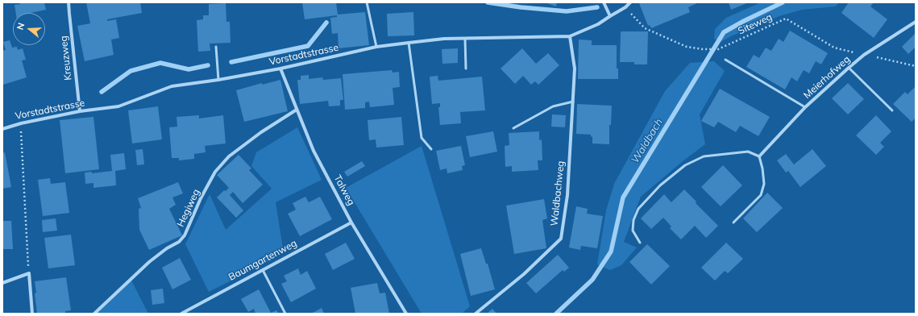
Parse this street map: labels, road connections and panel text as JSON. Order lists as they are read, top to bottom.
{
  "streets": {
    "street": [
      "Vorstadtstrasse",
      "Kreuzweg",
      "Meierhofweg",
      "Talweg",
      "Waldbachweg",
      "Hegiweg",
      "Baumgartenweg"
    ],
    "path": ["Siteweg"]
  },
  "crossings": [
    ["Siteweg", "Vorstadtstrasse"],
    ["Siteweg", "Meierhofweg"],
    ["Vorstadtstrasse", "Kreuzweg"],
    ["Vorstadtstrasse", "Talweg"],
    ["Vorstadtstrasse", "Waldbachweg"],
    ["Talweg", "Hegiweg"],
    ["Talweg", "Baumgartenweg"]
  ],
  "water": ["Waldbach"],
  "north": "left"
}
